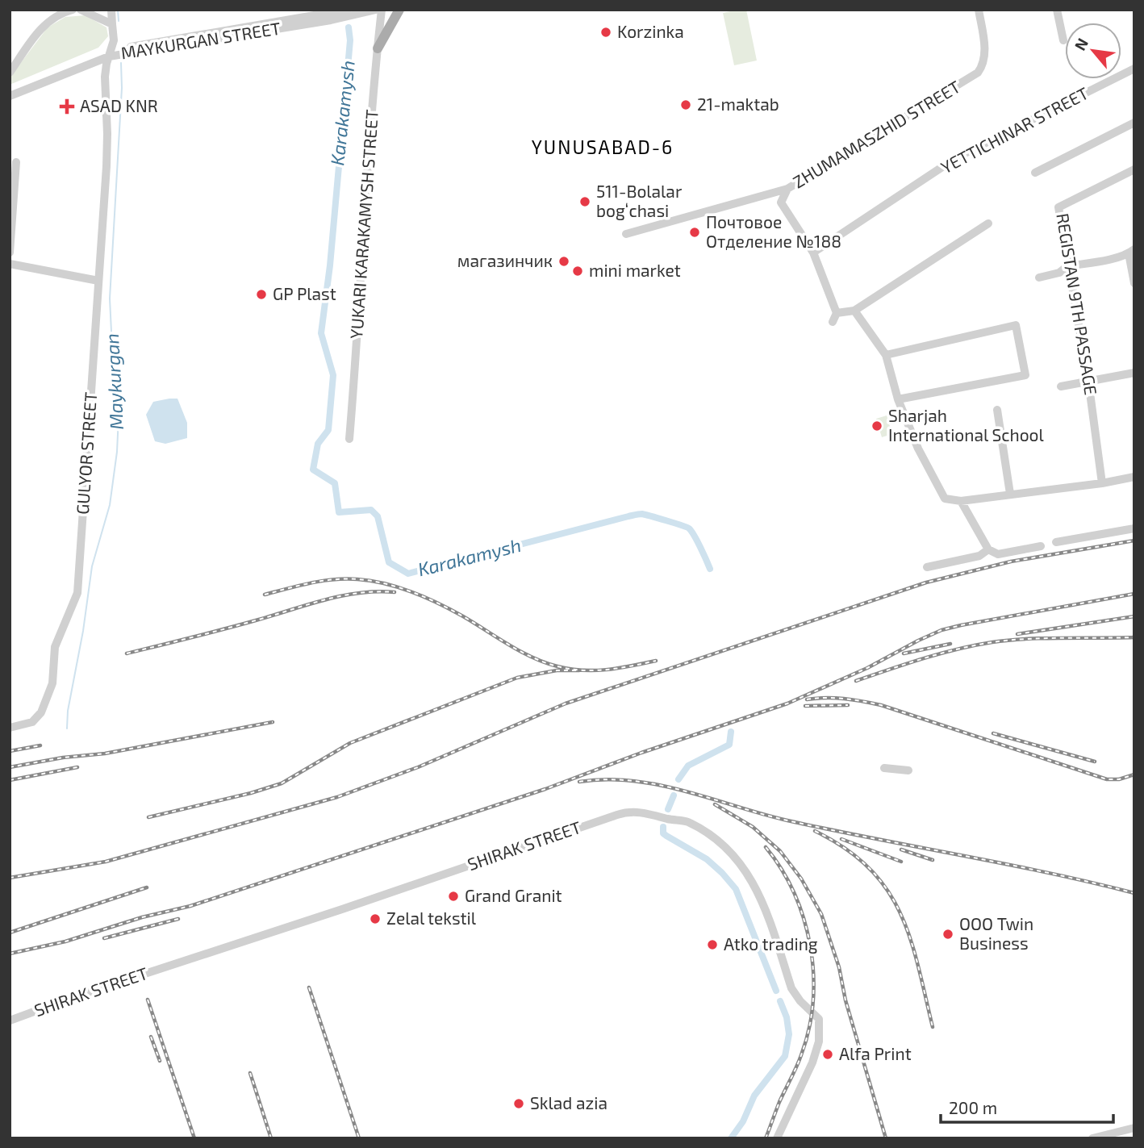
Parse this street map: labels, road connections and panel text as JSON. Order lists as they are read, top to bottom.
{
  "streets": {
    "street": [
      "MAYKURGAN STREET",
      "YETTICHINАR STREET",
      "ZHUMAMASZHID STREET",
      "YUKARI KARAKAMYSH STREET",
      "REGISTAN 9TH PASSAGE",
      "GULYOR STREET",
      "SHIRAK STREET"
    ]
  },
  "crossings": [
    ["MAYKURGAN STREET", "GULYOR STREET"],
    ["YETTICHINАR STREET", "ZHUMAMASZHID STREET"]
  ],
  "districts": ["YUNUSABAD-6"],
  "water": ["Karakamysh", "Maykurgan"],
  "places": {
    "other": [
      "Korzinka",
      "21-maktab",
      "511-Bolalar bogʻchasi",
      "Почтовое Отделение №188",
      "магазинчик",
      "mini market",
      "GP Plast",
      "Sharjah International School",
      "Grand Granit",
      "Zelal tekstil",
      "ООО Twin Business",
      "Atko trading",
      "Alfa Print",
      "Sklad azia"
    ],
    "health": ["ASAD KNR"]
  },
  "scale_bar": "200 m",
  "north": "top left"
}
